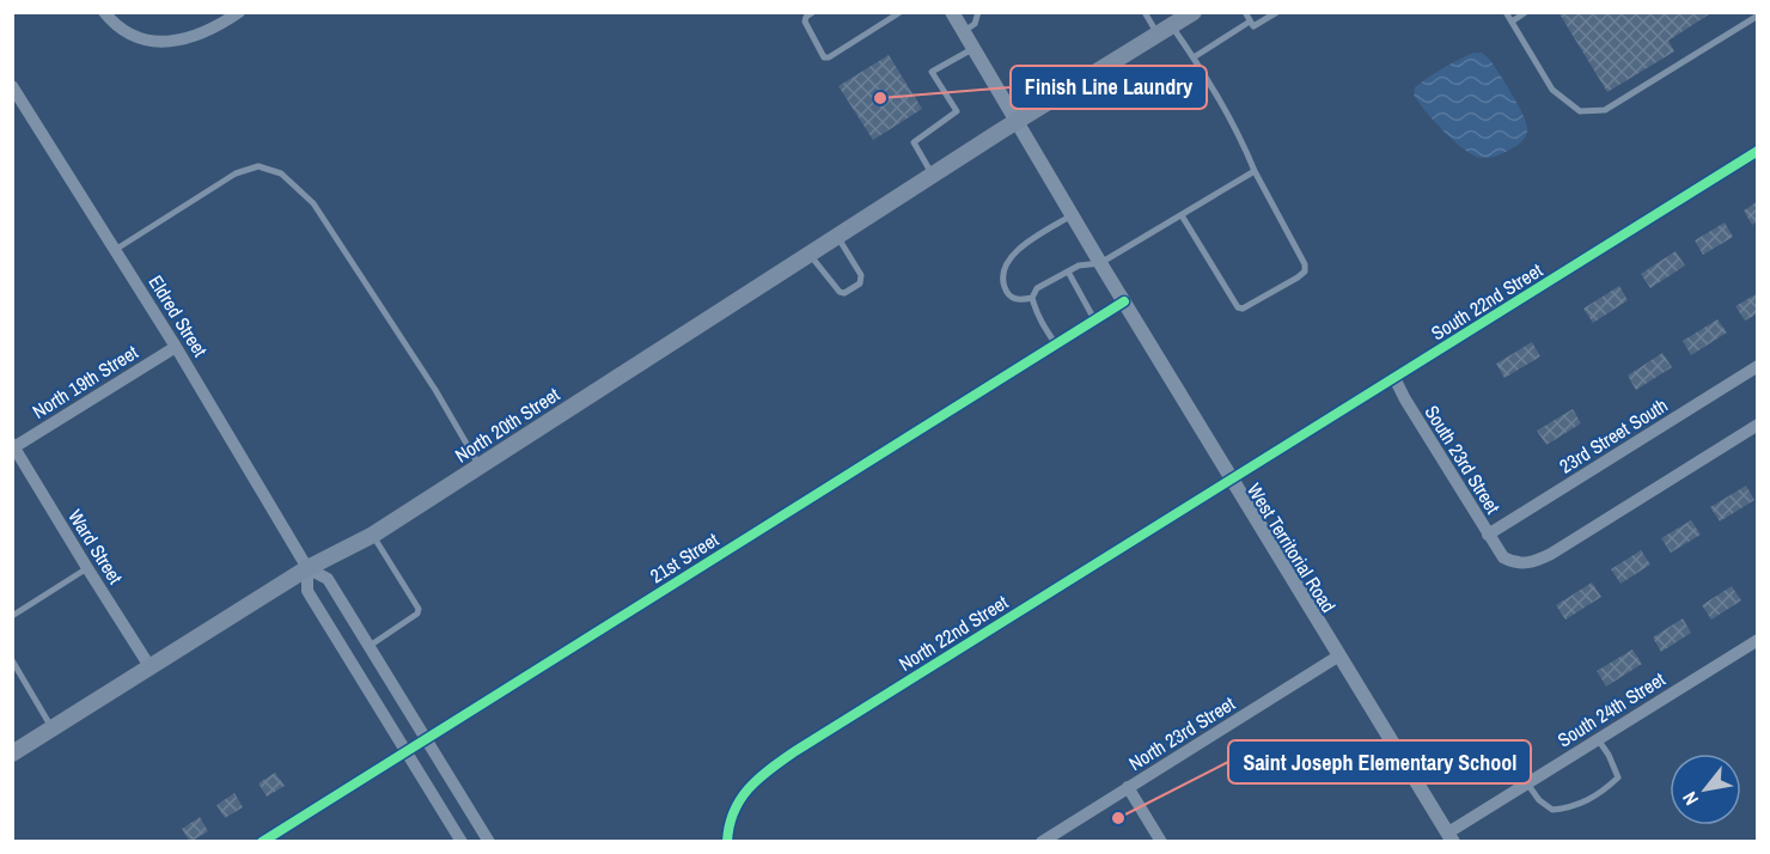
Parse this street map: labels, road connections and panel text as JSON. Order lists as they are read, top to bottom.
{
  "streets": {
    "main road": ["North 20th Street"],
    "street": [
      "South 22nd Street",
      "Eldred Street",
      "North 19th Street",
      "23rd Street South",
      "South 23rd Street",
      "Ward Street",
      "West Territorial Road",
      "21st Street",
      "North 22nd Street",
      "South 24th Street",
      "North 23rd Street"
    ]
  },
  "crossings": [
    ["South 22nd Street", "South 23rd Street"],
    ["South 22nd Street", "West Territorial Road"],
    ["South 22nd Street", "North 22nd Street"],
    ["Eldred Street", "North 19th Street"],
    ["Eldred Street", "North 20th Street"],
    ["North 19th Street", "Ward Street"],
    ["North 20th Street", "Ward Street"],
    ["North 20th Street", "West Territorial Road"],
    ["23rd Street South", "South 23rd Street"],
    ["West Territorial Road", "21st Street"],
    ["West Territorial Road", "North 22nd Street"],
    ["West Territorial Road", "South 24th Street"],
    ["West Territorial Road", "North 23rd Street"]
  ],
  "places": ["Finish Line Laundry", "Saint Joseph Elementary School"],
  "north": "bottom left"
}
